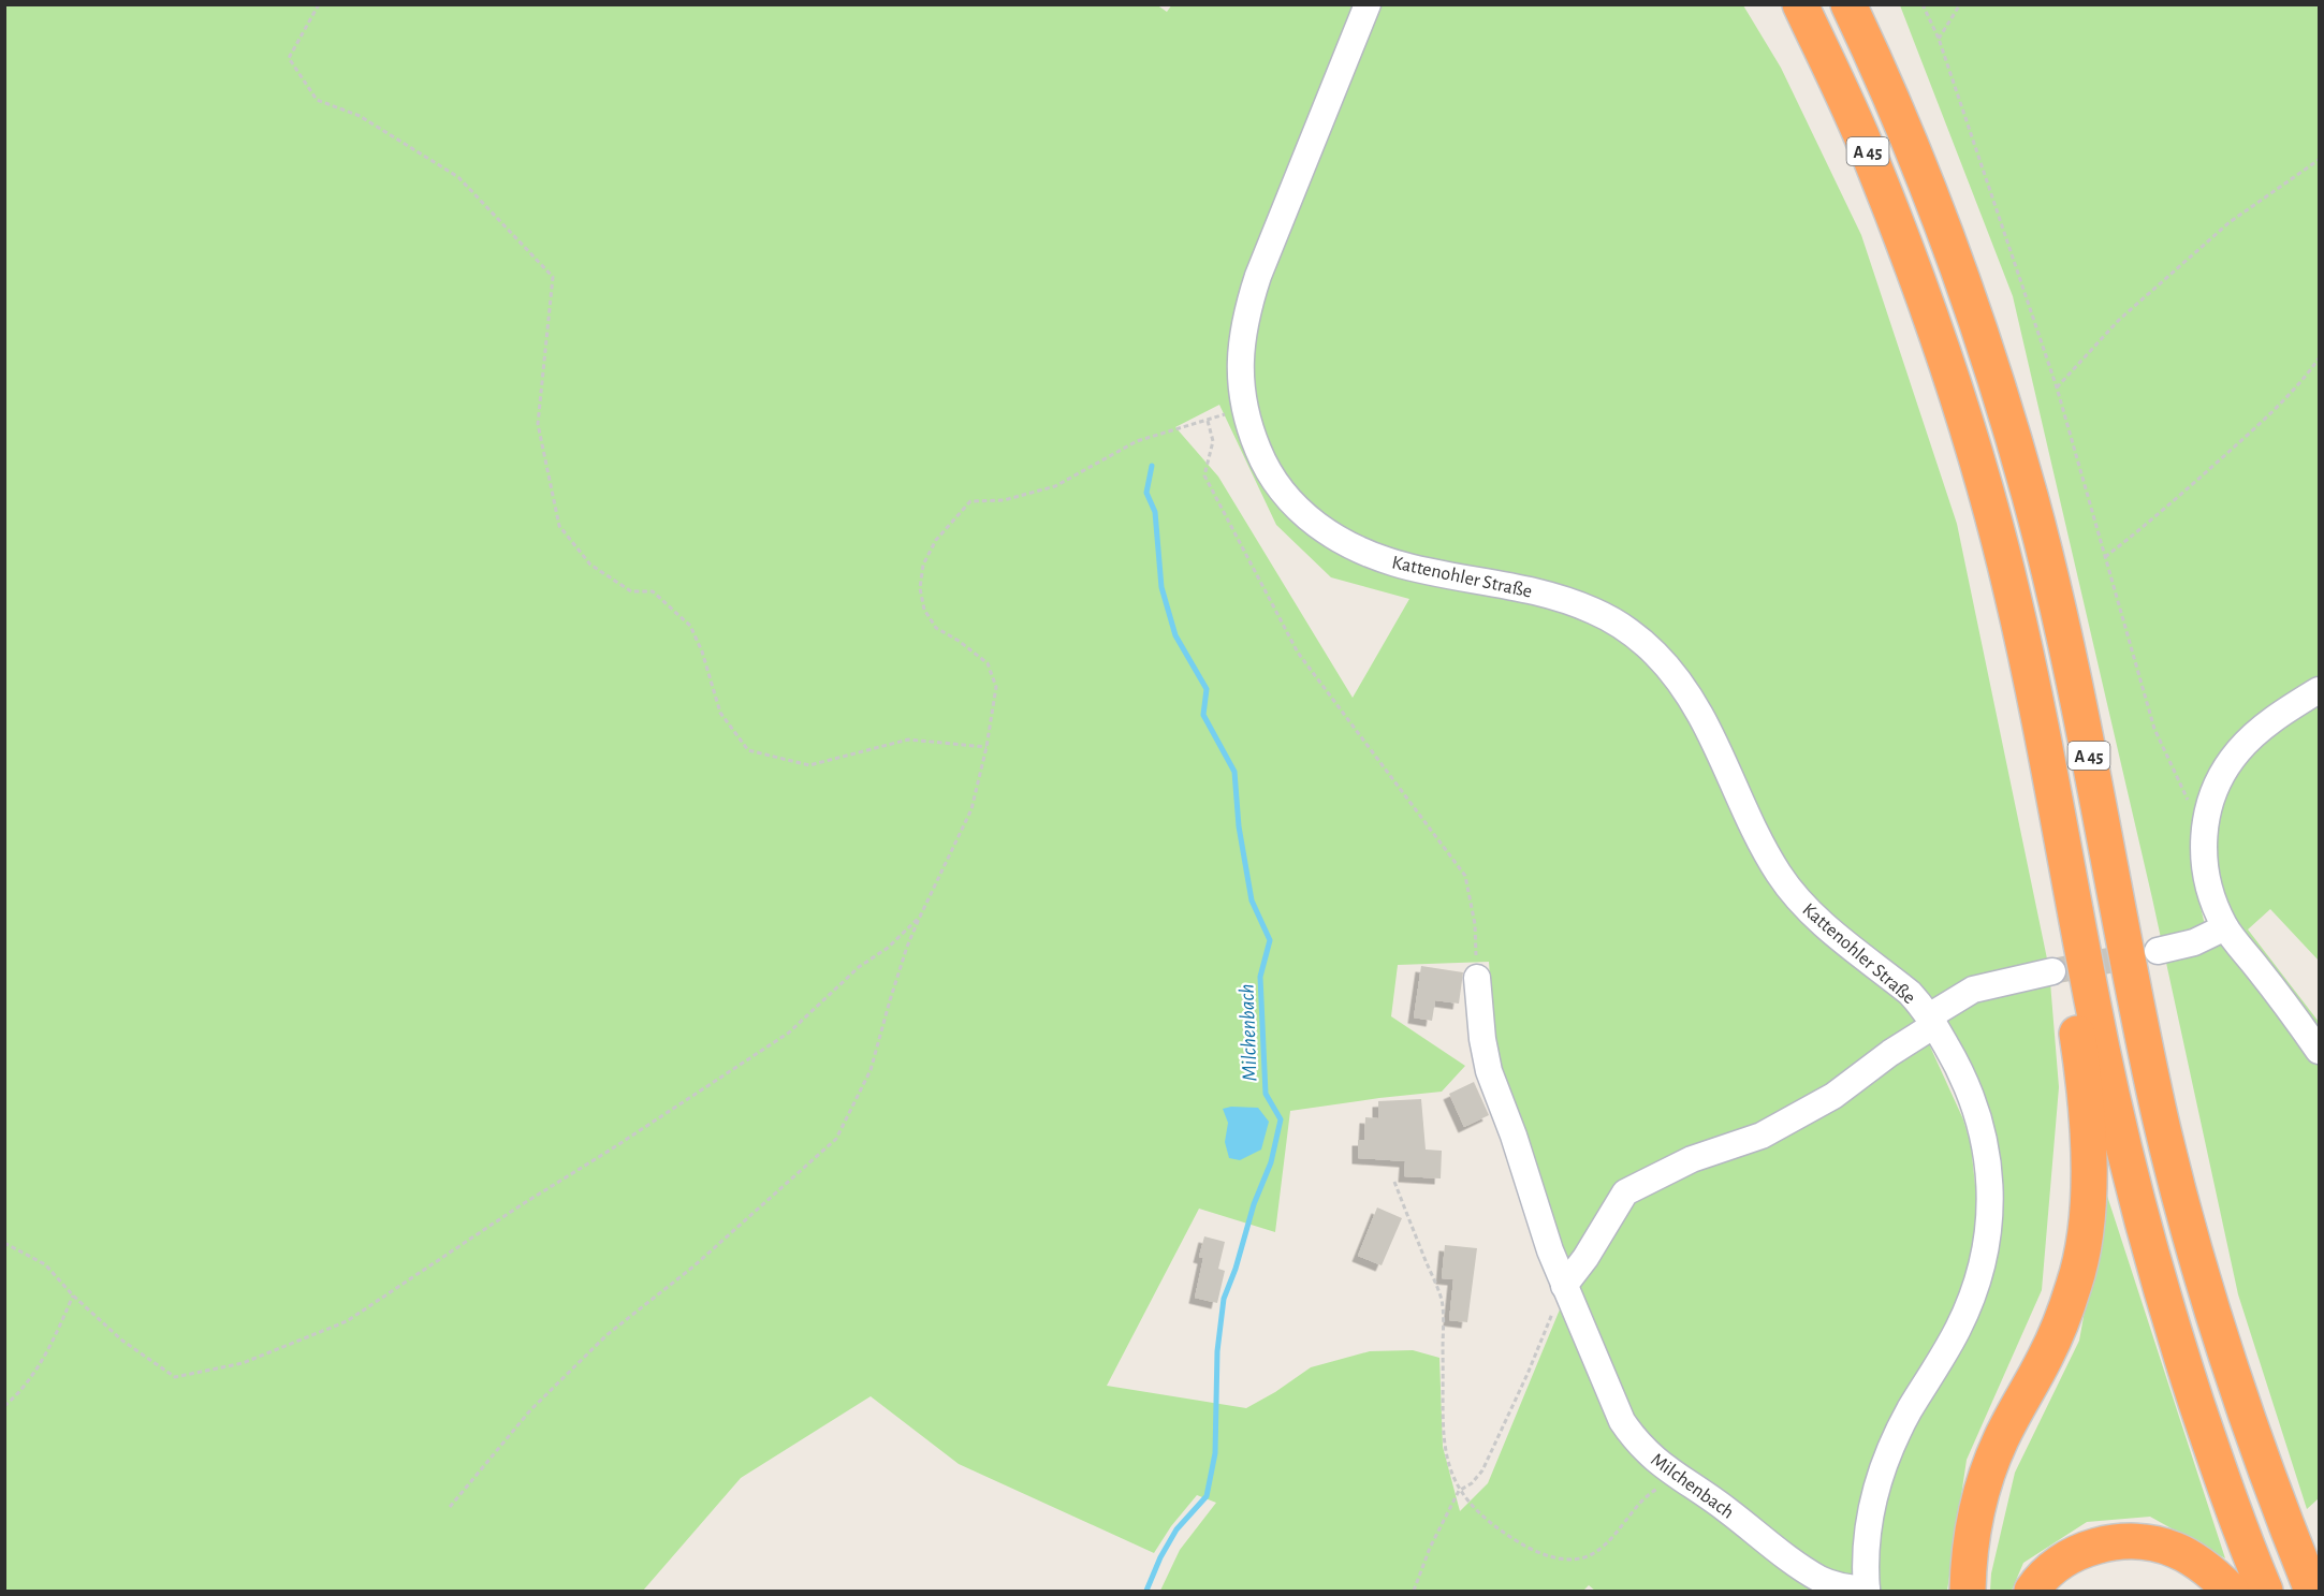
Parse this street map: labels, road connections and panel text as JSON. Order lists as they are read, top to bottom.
{
  "streets": {
    "highway": ["A 45"],
    "street": ["Kattenohler Straße", "Milchenbach"]
  },
  "crossings": [
    ["Kattenohler Straße", "Milchenbach"]
  ],
  "water": ["Milchenbach"]
}
